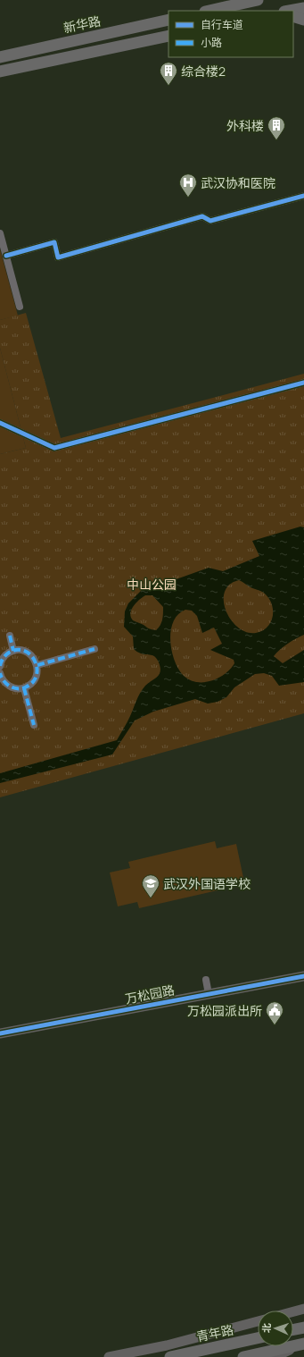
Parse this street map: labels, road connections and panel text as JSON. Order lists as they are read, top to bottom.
{
  "streets": {
    "main road": ["新华路", "青年路"],
    "street": ["万松园路"]
  },
  "parks": ["中山公园"],
  "places": {
    "building": ["综合楼2", "外科楼"],
    "hospital": ["武汉协和医院"],
    "school or university": ["武汉外国语学校"],
    "public building": ["万松园派出所"]
  },
  "legend": ["自行车道", "小路"],
  "north": "left"
}
